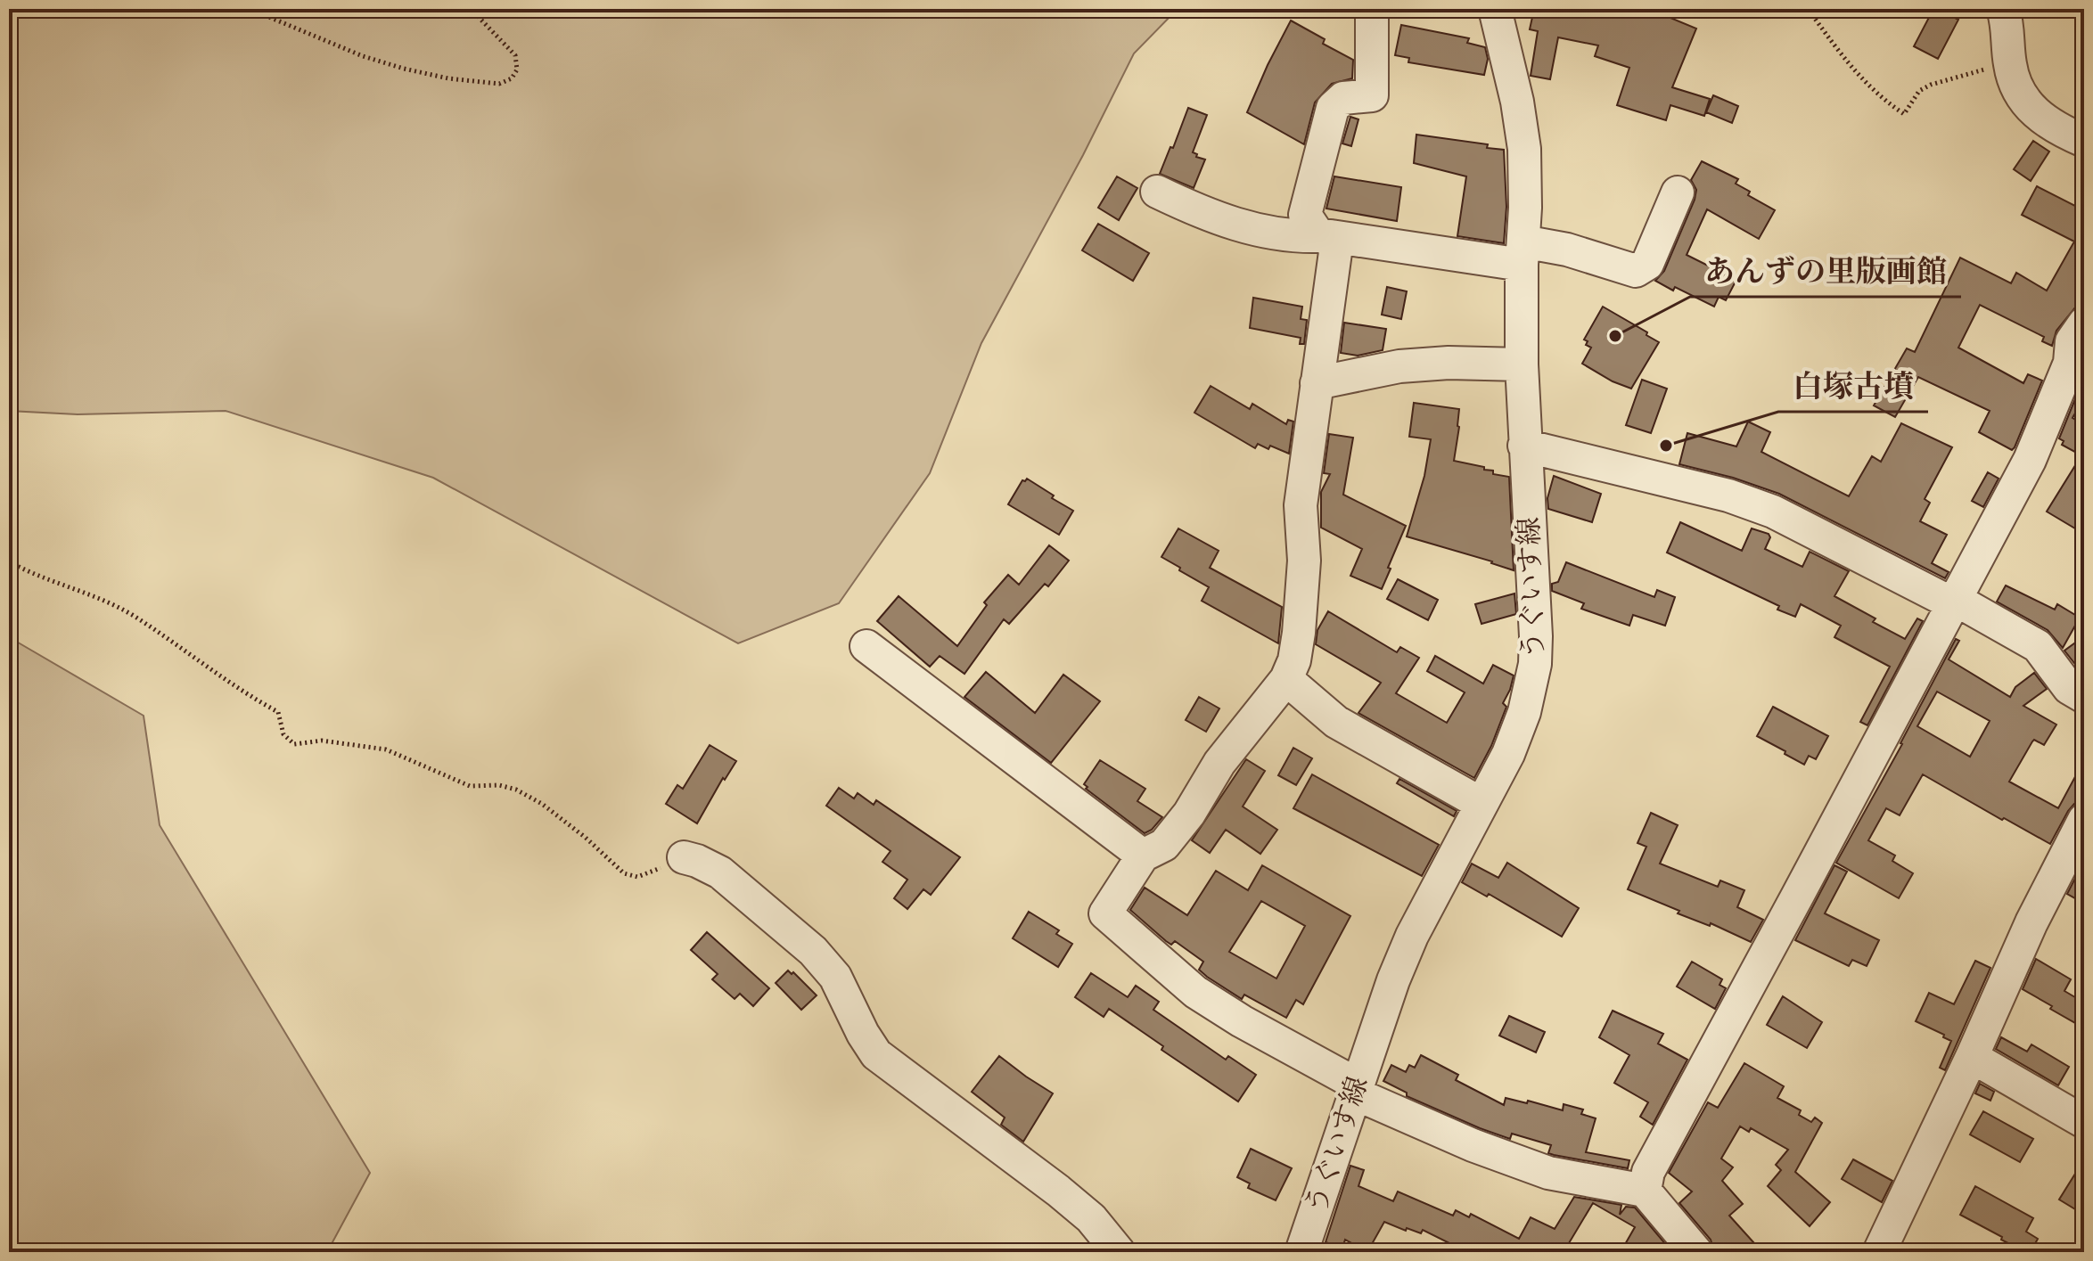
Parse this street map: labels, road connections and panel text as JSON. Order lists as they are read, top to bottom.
{
  "streets": {
    "street": ["うぐいす線"]
  },
  "places": ["あんずの里版画館", "白塚古墳"]
}
